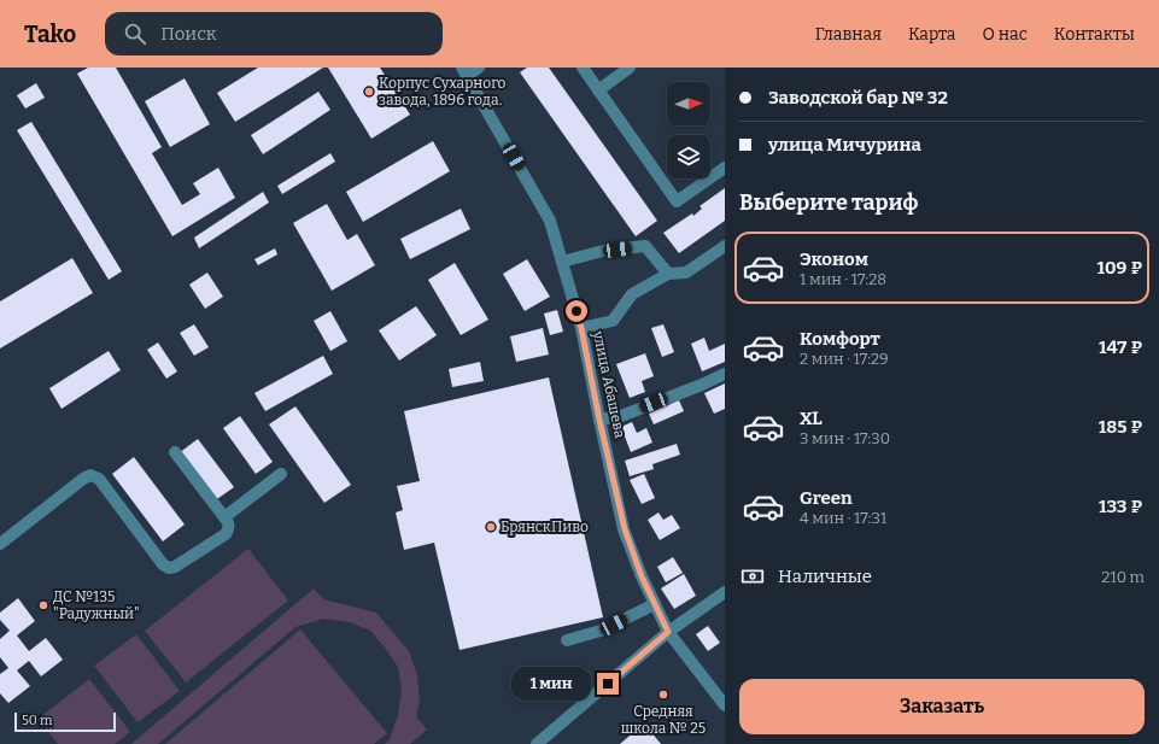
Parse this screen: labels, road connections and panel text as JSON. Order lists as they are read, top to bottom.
{
  "streets": {
    "street": ["улица Абашева"]
  },
  "places": [
    "Корпус Сухарного завода, 1896 года.",
    "БрянскПиво",
    "ДС №135 \"Радужный\"",
    "Средняя школа № 25"
  ],
  "scale_bar": "50 m",
  "north": "right",
  "page": {
    "header": "Tako",
    "search": "Поиск",
    "nav": [
      "Главная",
      "Карта",
      "О нас",
      "Контакты"
    ],
    "banner": ["Заводской бар № 32", "улица Мичурина"],
    "heading": "Выберите тариф",
    "list": [
      {
        "name": "Эконом",
        "note": "1 мин · 17:28",
        "value": "109 ₽"
      },
      {
        "name": "Комфорт",
        "note": "2 мин · 17:29",
        "value": "147 ₽"
      },
      {
        "name": "XL",
        "note": "3 мин · 17:30",
        "value": "185 ₽"
      },
      {
        "name": "Green",
        "note": "4 мин · 17:31",
        "value": "133 ₽"
      }
    ],
    "pay": ["Наличные", "210 m"],
    "bubble": "1 мин",
    "buttons": "Заказать",
    "scale": "50 m"
  }
}
